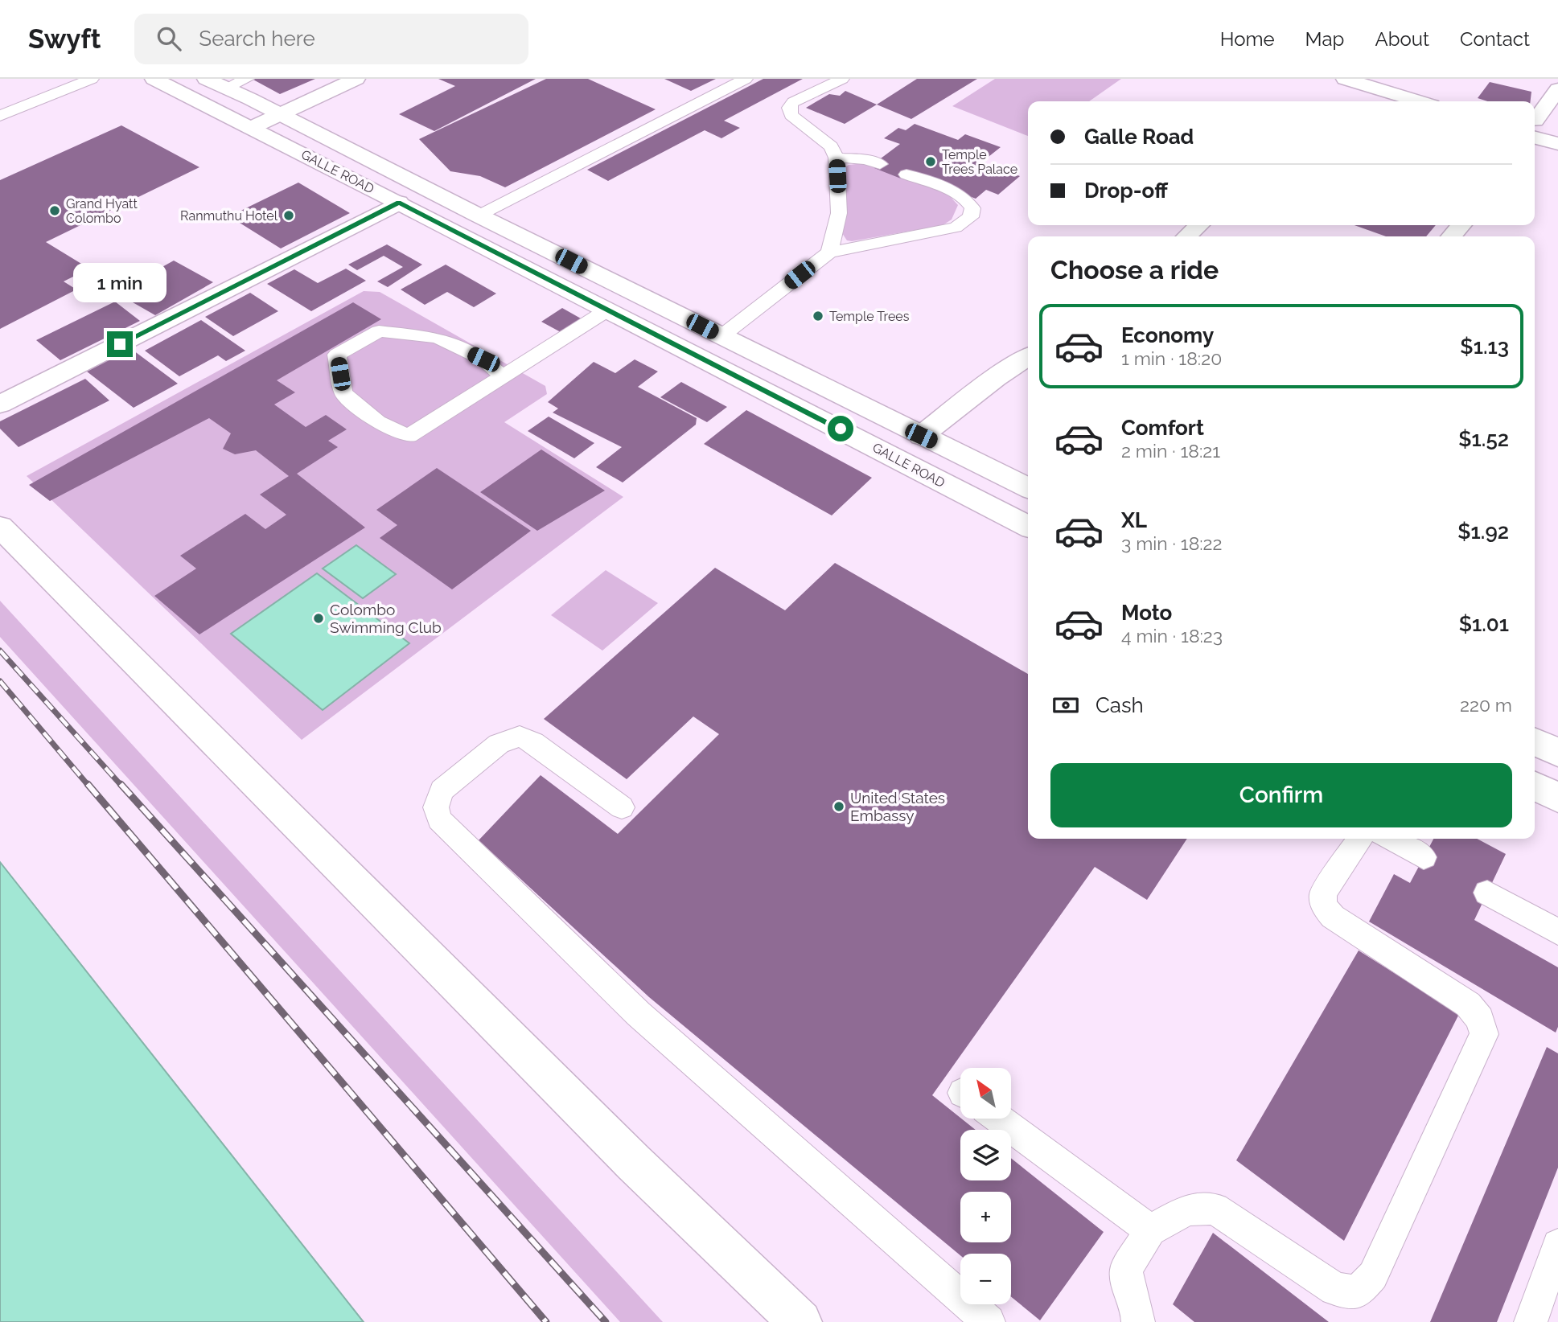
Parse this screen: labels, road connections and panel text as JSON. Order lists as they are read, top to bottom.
{
  "streets": {
    "main road": ["GALLE ROAD"]
  },
  "places": [
    "Temple Trees Palace",
    "Grand Hyatt Colombo",
    "Ranmuthu Hotel",
    "Temple Trees",
    "Colombo Swimming Club",
    "United States Embassy"
  ],
  "north": "top left",
  "page": {
    "header": "Swyft",
    "search": "Search here",
    "nav": [
      "Home",
      "Map",
      "About",
      "Contact"
    ],
    "banner": ["Galle Road", "Drop-off"],
    "heading": "Choose a ride",
    "bubble": "1 min",
    "list": [
      {
        "name": "Economy",
        "note": "1 min · 18:20",
        "value": "$1.13"
      },
      {
        "name": "Comfort",
        "note": "2 min · 18:21",
        "value": "$1.52"
      },
      {
        "name": "XL",
        "note": "3 min · 18:22",
        "value": "$1.92"
      },
      {
        "name": "Moto",
        "note": "4 min · 18:23",
        "value": "$1.01"
      }
    ],
    "pay": ["Cash", "220 m"],
    "buttons": "Confirm",
    "map_buttons": ["+", "−"]
  }
}
